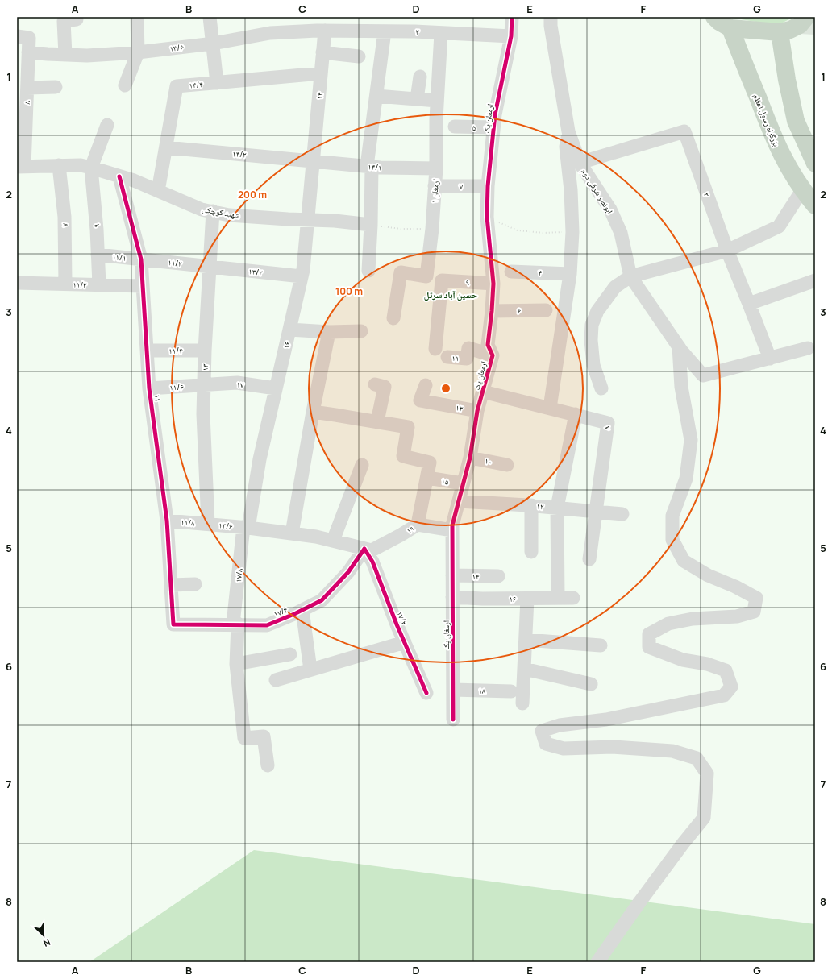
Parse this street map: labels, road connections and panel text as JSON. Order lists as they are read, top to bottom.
{
  "streets": {
    "highway": ["بزرگراه رسول اعظم"],
    "street": [
      "۳",
      "۱۴/۶",
      "۱۴/۴",
      "۱۴",
      "۸",
      "ارمغان یک",
      "۵",
      "۱۴/۲",
      "۱۴/۱",
      "۷",
      "ارمغان ۱",
      "ابونصر شرقی دوم",
      "۲",
      "شهید کوچکی",
      "۹",
      "۱۱/۱",
      "۱۱/۲",
      "۱۳/۲",
      "۴",
      "۱۱/۳",
      "۶",
      "۱۶",
      "۱۱/۴",
      "۱۱",
      "۱۳",
      "۱۷",
      "۱۱/۶",
      "۱۰",
      "۱۵",
      "۱۲",
      "۱۱/۸",
      "۱۳/۶",
      "۱۹",
      "۱۷/۸",
      "۱۷/۴",
      "۱۷/۲",
      "۱۸"
    ]
  },
  "crossings": [
    ["۳", "۱۴/۶"],
    ["۳", "۱۴"],
    ["۳", "ارمغان یک"],
    ["۳", "ارمغان ۱"],
    ["۱۴/۶", "۱۴"],
    ["۱۴/۶", "۸"],
    ["۱۴/۴", "۱۴"],
    ["۱۴/۴", "۱۴/۲"],
    ["۱۴/۴", "شهید کوچکی"],
    ["۱۴", "ارمغان یک"],
    ["۱۴", "۱۴/۲"],
    ["۱۴", "۱۴/۱"],
    ["۱۴", "۱۶"],
    ["۸", "ارمغان یک"],
    ["۸", "شهید کوچکی"],
    ["۸", "۱۲"],
    ["ارمغان یک", "۵"],
    ["ارمغان یک", "۷"],
    ["ارمغان یک", "۹"],
    ["ارمغان یک", "۶"],
    ["ارمغان یک", "۱۶"],
    ["ارمغان یک", "۱۱"],
    ["ارمغان یک", "۱۳"],
    ["ارمغان یک", "۱۰"],
    ["ارمغان یک", "۱۵"],
    ["ارمغان یک", "۱۲"],
    ["ارمغان یک", "۱۹"],
    ["ارمغان یک", "۱۸"],
    ["۱۴/۲", "۱۴/۱"],
    ["۱۴/۲", "۱۶"],
    ["۱۴/۱", "ارمغان ۱"],
    ["۱۴/۱", "۱۶"],
    ["۷", "ارمغان ۱"],
    ["۷", "شهید کوچکی"],
    ["۷", "۱۱/۳"],
    ["ابونصر شرقی دوم", "۲"],
    ["شهید کوچکی", "۹"],
    ["شهید کوچکی", "۱۶"],
    ["شهید کوچکی", "۱۱"],
    ["شهید کوچکی", "۱۳"],
    ["۹", "۱۱/۱"],
    ["۹", "۱۱/۳"],
    ["۱۱/۱", "۱۱/۲"],
    ["۱۱/۱", "۱۱"],
    ["۱۱/۲", "۱۳/۲"],
    ["۱۱/۲", "۱۱"],
    ["۱۱/۲", "۱۳"],
    ["۱۳/۲", "۱۶"],
    ["۱۳/۲", "۱۳"],
    ["۱۱/۳", "۱۱"],
    ["۱۶", "۱۷"],
    ["۱۶", "۱۳/۶"],
    ["۱۶", "۱۷/۸"],
    ["۱۱/۴", "۱۱"],
    ["۱۱/۴", "۱۳"],
    ["۱۱", "۱۱/۶"],
    ["۱۱", "۱۱/۸"],
    ["۱۱", "۱۷/۴"],
    ["۱۳", "۱۷"],
    ["۱۳", "۱۱/۶"],
    ["۱۳", "۱۱/۸"],
    ["۱۳", "۱۳/۶"],
    ["۱۷", "۱۱/۶"],
    ["۱۱/۸", "۱۳/۶"],
    ["۱۳/۶", "۱۹"],
    ["۱۳/۶", "۱۷/۸"],
    ["۱۳/۶", "۱۷/۴"],
    ["۱۳/۶", "۱۷/۲"],
    ["۱۹", "۱۷/۴"],
    ["۱۹", "۱۷/۲"],
    ["۱۷/۸", "۱۷/۴"],
    ["۱۷/۴", "۱۷/۲"]
  ],
  "districts": ["حسین آباد سرتل"],
  "north": "bottom right",
  "grid": {
    "columns": [
      "A",
      "B",
      "C",
      "D",
      "E",
      "F",
      "G"
    ],
    "rows": [
      "1",
      "2",
      "3",
      "4",
      "5",
      "6",
      "7",
      "8"
    ]
  },
  "rings": ["200 m", "100 m"]
}
